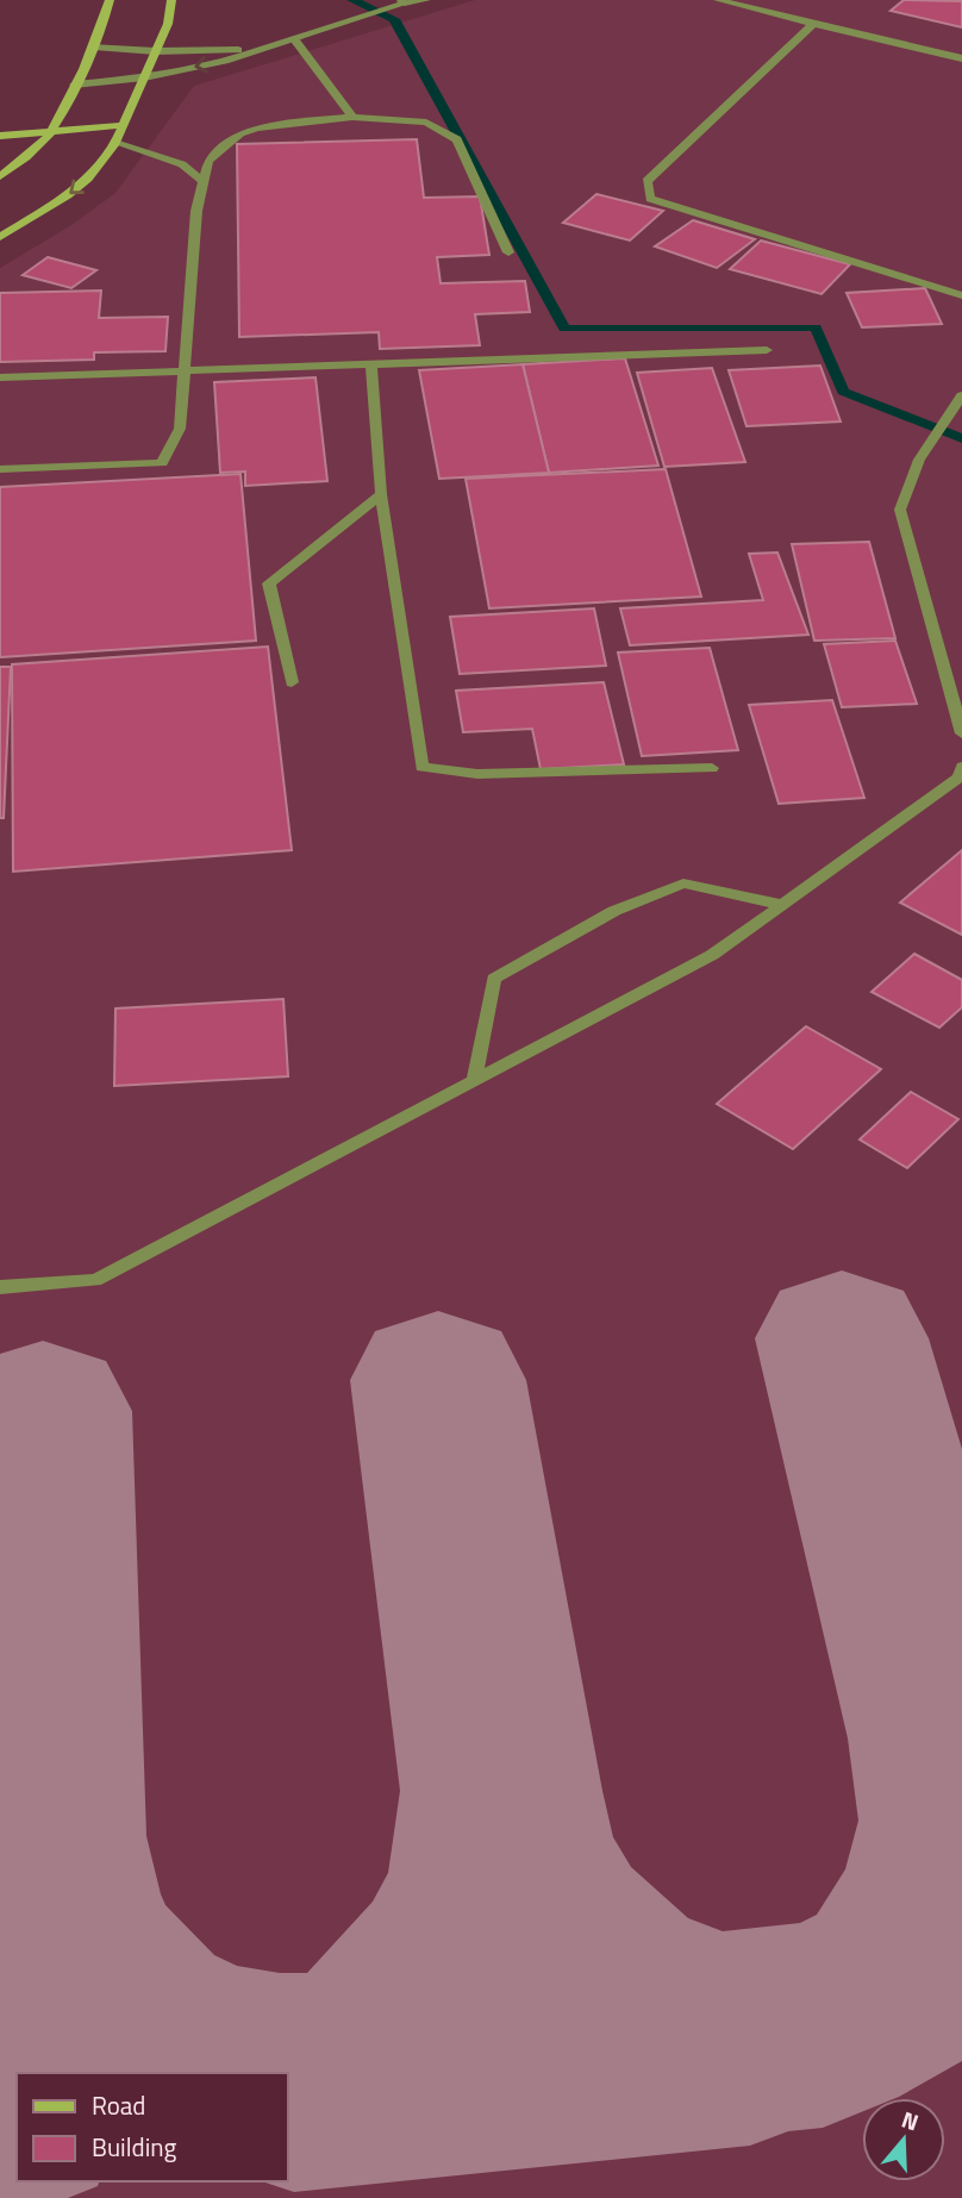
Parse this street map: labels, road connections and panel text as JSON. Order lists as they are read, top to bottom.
{
  "legend": ["Road", "Building"],
  "north": "top"
}
